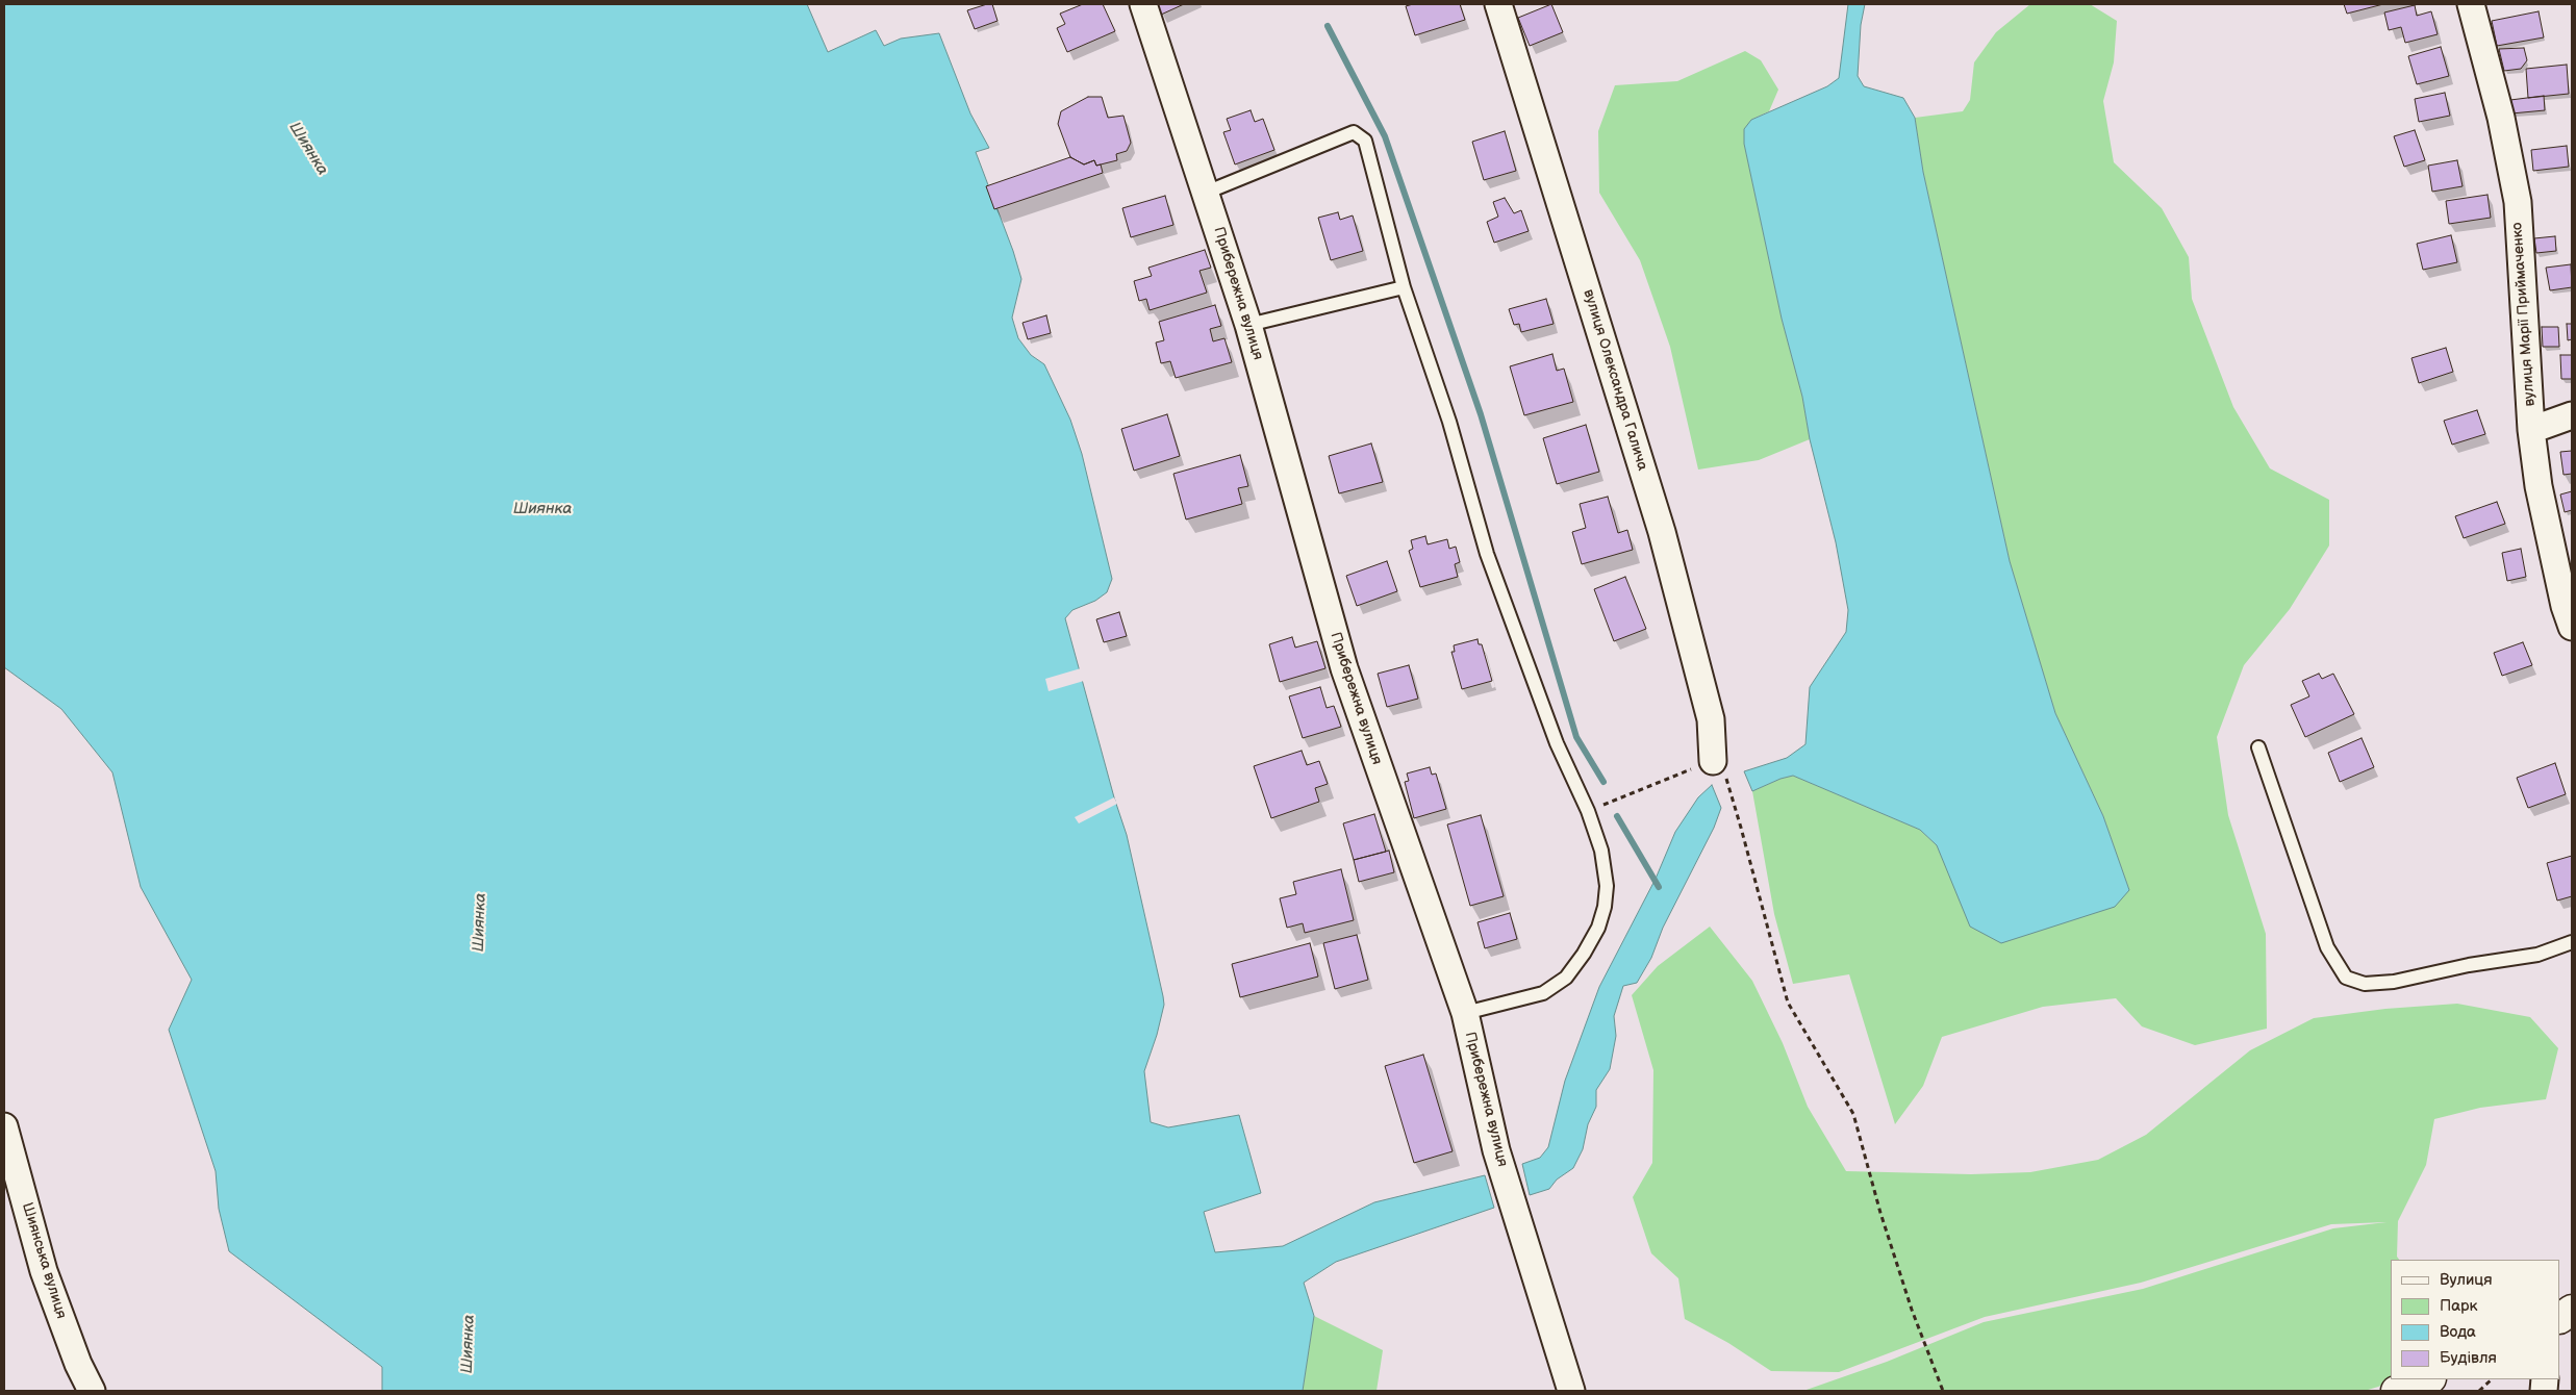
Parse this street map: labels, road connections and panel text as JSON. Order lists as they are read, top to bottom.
{
  "streets": {
    "street": [
      "Прибережна вулиця",
      "вулиця Марії Приймаченко",
      "вулиця Олександра Галича",
      "Шиянська вулиця"
    ]
  },
  "water": ["Шиянка"],
  "legend": [
    "Вулиця",
    "Парк",
    "Вода",
    "Будівля"
  ]
}
